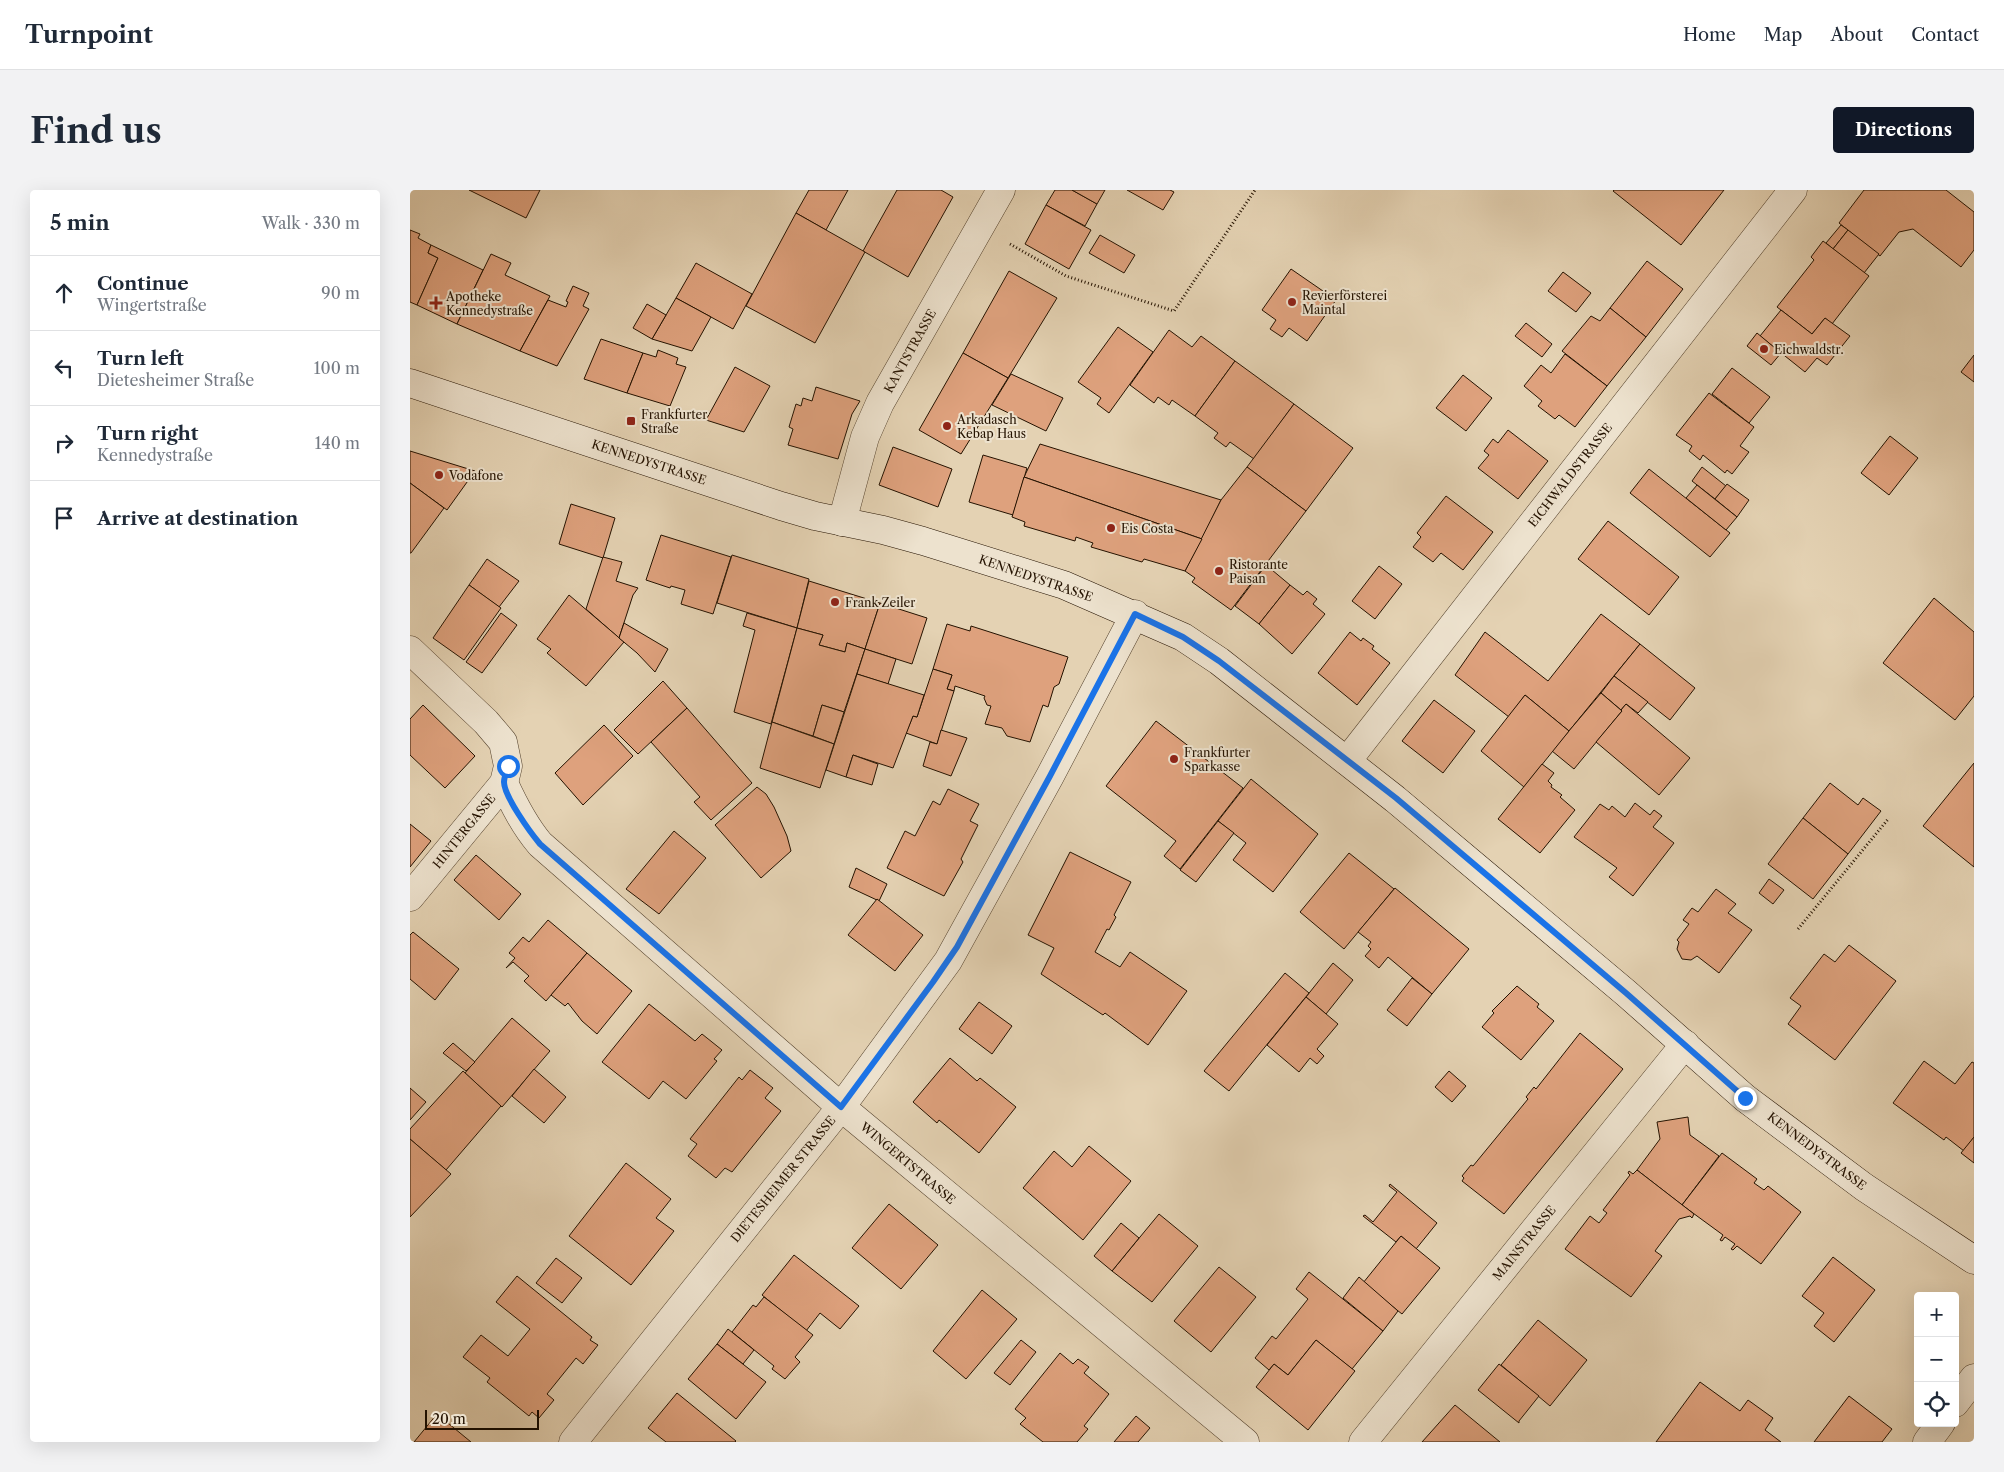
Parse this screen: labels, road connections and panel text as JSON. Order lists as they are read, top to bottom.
{
  "streets": {
    "street": [
      "KANTSTRASSE",
      "KENNEDYSTRASSE",
      "EICHWALDSTRASSE",
      "HINTERGASSE",
      "WINGERTSTRASSE",
      "DIETESHEIMER STRASSE",
      "MAINSTRASSE"
    ]
  },
  "crossings": [
    ["KANTSTRASSE", "KENNEDYSTRASSE"],
    ["KENNEDYSTRASSE", "EICHWALDSTRASSE"],
    ["KENNEDYSTRASSE", "DIETESHEIMER STRASSE"],
    ["KENNEDYSTRASSE", "MAINSTRASSE"],
    ["HINTERGASSE", "WINGERTSTRASSE"],
    ["WINGERTSTRASSE", "DIETESHEIMER STRASSE"]
  ],
  "places": {
    "other": [
      "Revierförsterei Maintal",
      "Eichwaldstr.",
      "Arkadasch Kebap Haus",
      "Vodafone",
      "Eis Costa",
      "Ristorante Paisan",
      "Frank Zeiler",
      "Frankfurter Sparkasse"
    ],
    "health": ["Apotheke Kennedystraße"],
    "transit": ["Frankfurter Straße"]
  },
  "scale_bar": "20 m",
  "page": {
    "header": "Turnpoint",
    "nav": [
      "Home",
      "Map",
      "About",
      "Contact"
    ],
    "buttons": "Directions",
    "title": "Find us",
    "heading": ["5 min", "Walk · 330 m"],
    "list": [
      ["Continue", "Wingertstraße", "90 m"],
      ["Turn left", "Dietesheimer Straße", "100 m"],
      ["Turn right", "Kennedystraße", "140 m"],
      "Arrive at destination"
    ],
    "map_buttons": ["+", "−"],
    "scale": "20 m"
  }
}
